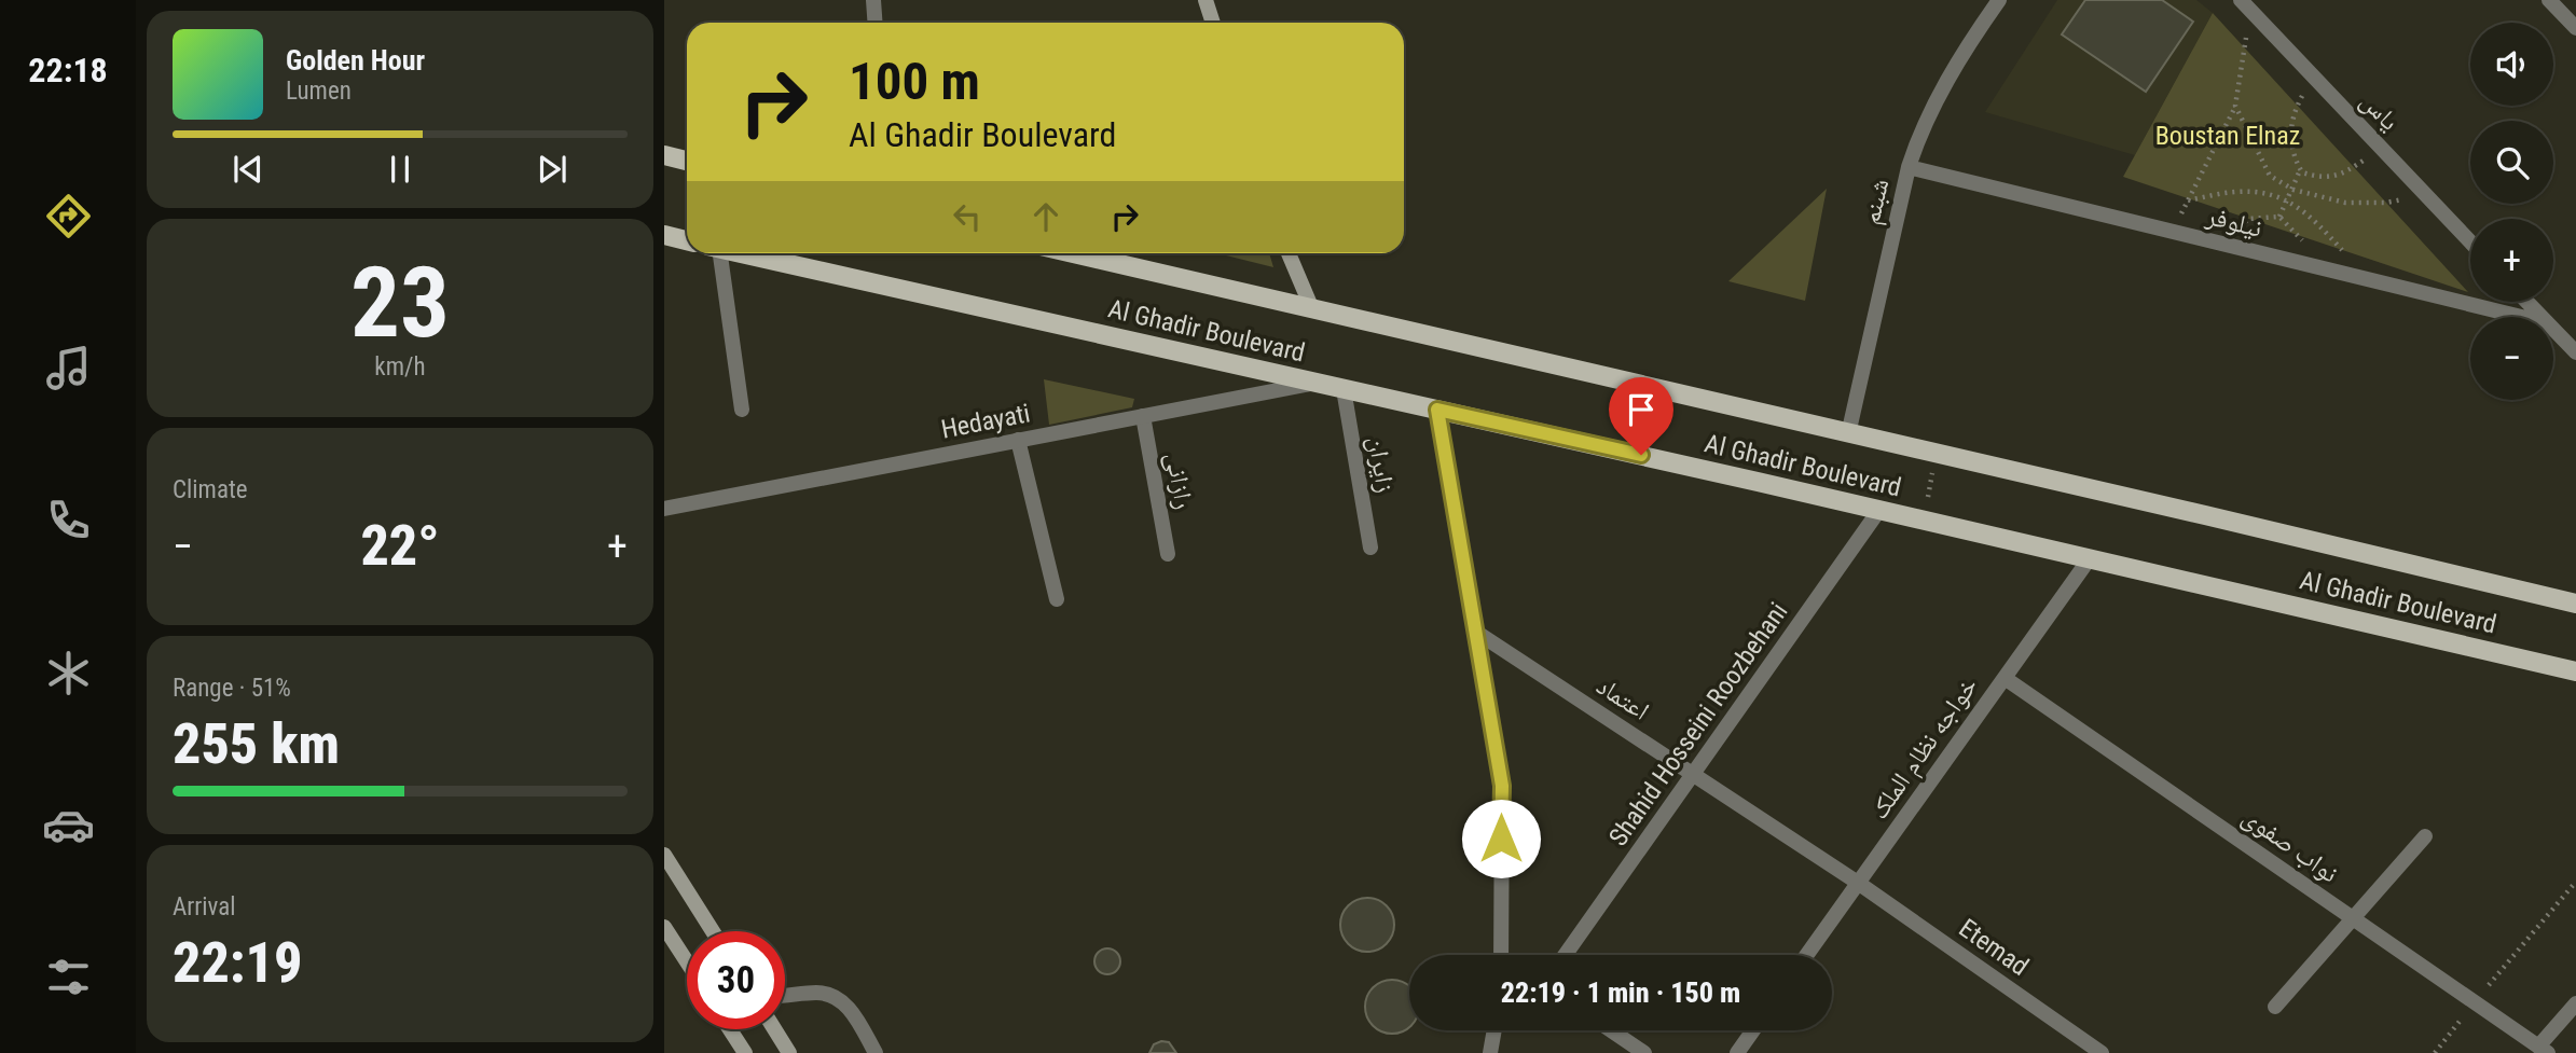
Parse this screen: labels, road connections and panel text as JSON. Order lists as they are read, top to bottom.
{
  "streets": {
    "main road": ["Al Ghadir Boulevard"],
    "street": [
      "یاس",
      "شبنم",
      "نیلوفر",
      "Hedayati",
      "زایران",
      "رازانی",
      "اعتماد",
      "Shahid Hosseini Roozbehani",
      "خواجه نظام الملک",
      "نواب صفوی",
      "Etemad"
    ]
  },
  "crossings": [
    ["شبنم", "نیلوفر"],
    ["شبنم", "Al Ghadir Boulevard"],
    ["Al Ghadir Boulevard", "Hedayati"],
    ["Al Ghadir Boulevard", "زایران"],
    ["Al Ghadir Boulevard", "Shahid Hosseini Roozbehani"],
    ["Al Ghadir Boulevard", "خواجه نظام الملک"],
    ["Hedayati", "رازانی"],
    ["اعتماد", "Shahid Hosseini Roozbehani"],
    ["اعتماد", "خواجه نظام الملک"],
    ["اعتماد", "Etemad"],
    ["خواجه نظام الملک", "نواب صفوی"],
    ["خواجه نظام الملک", "Etemad"]
  ],
  "parks": ["Boustan Elnaz"],
  "page": {
    "tabs": "22:18",
    "map_buttons": ["+", "−"],
    "turn": ["100 m", "Al Ghadir Boulevard"],
    "song": ["Golden Hour", "Lumen"],
    "tile": [
      ["23", "km/h"],
      "Climate",
      ["Range · 51%", "255 km"],
      ["Arrival", "22:19"]
    ],
    "heat": ["−", "22°", "+"],
    "limit": "30",
    "trip": "22:19 · 1 min · 150 m"
  }
}
